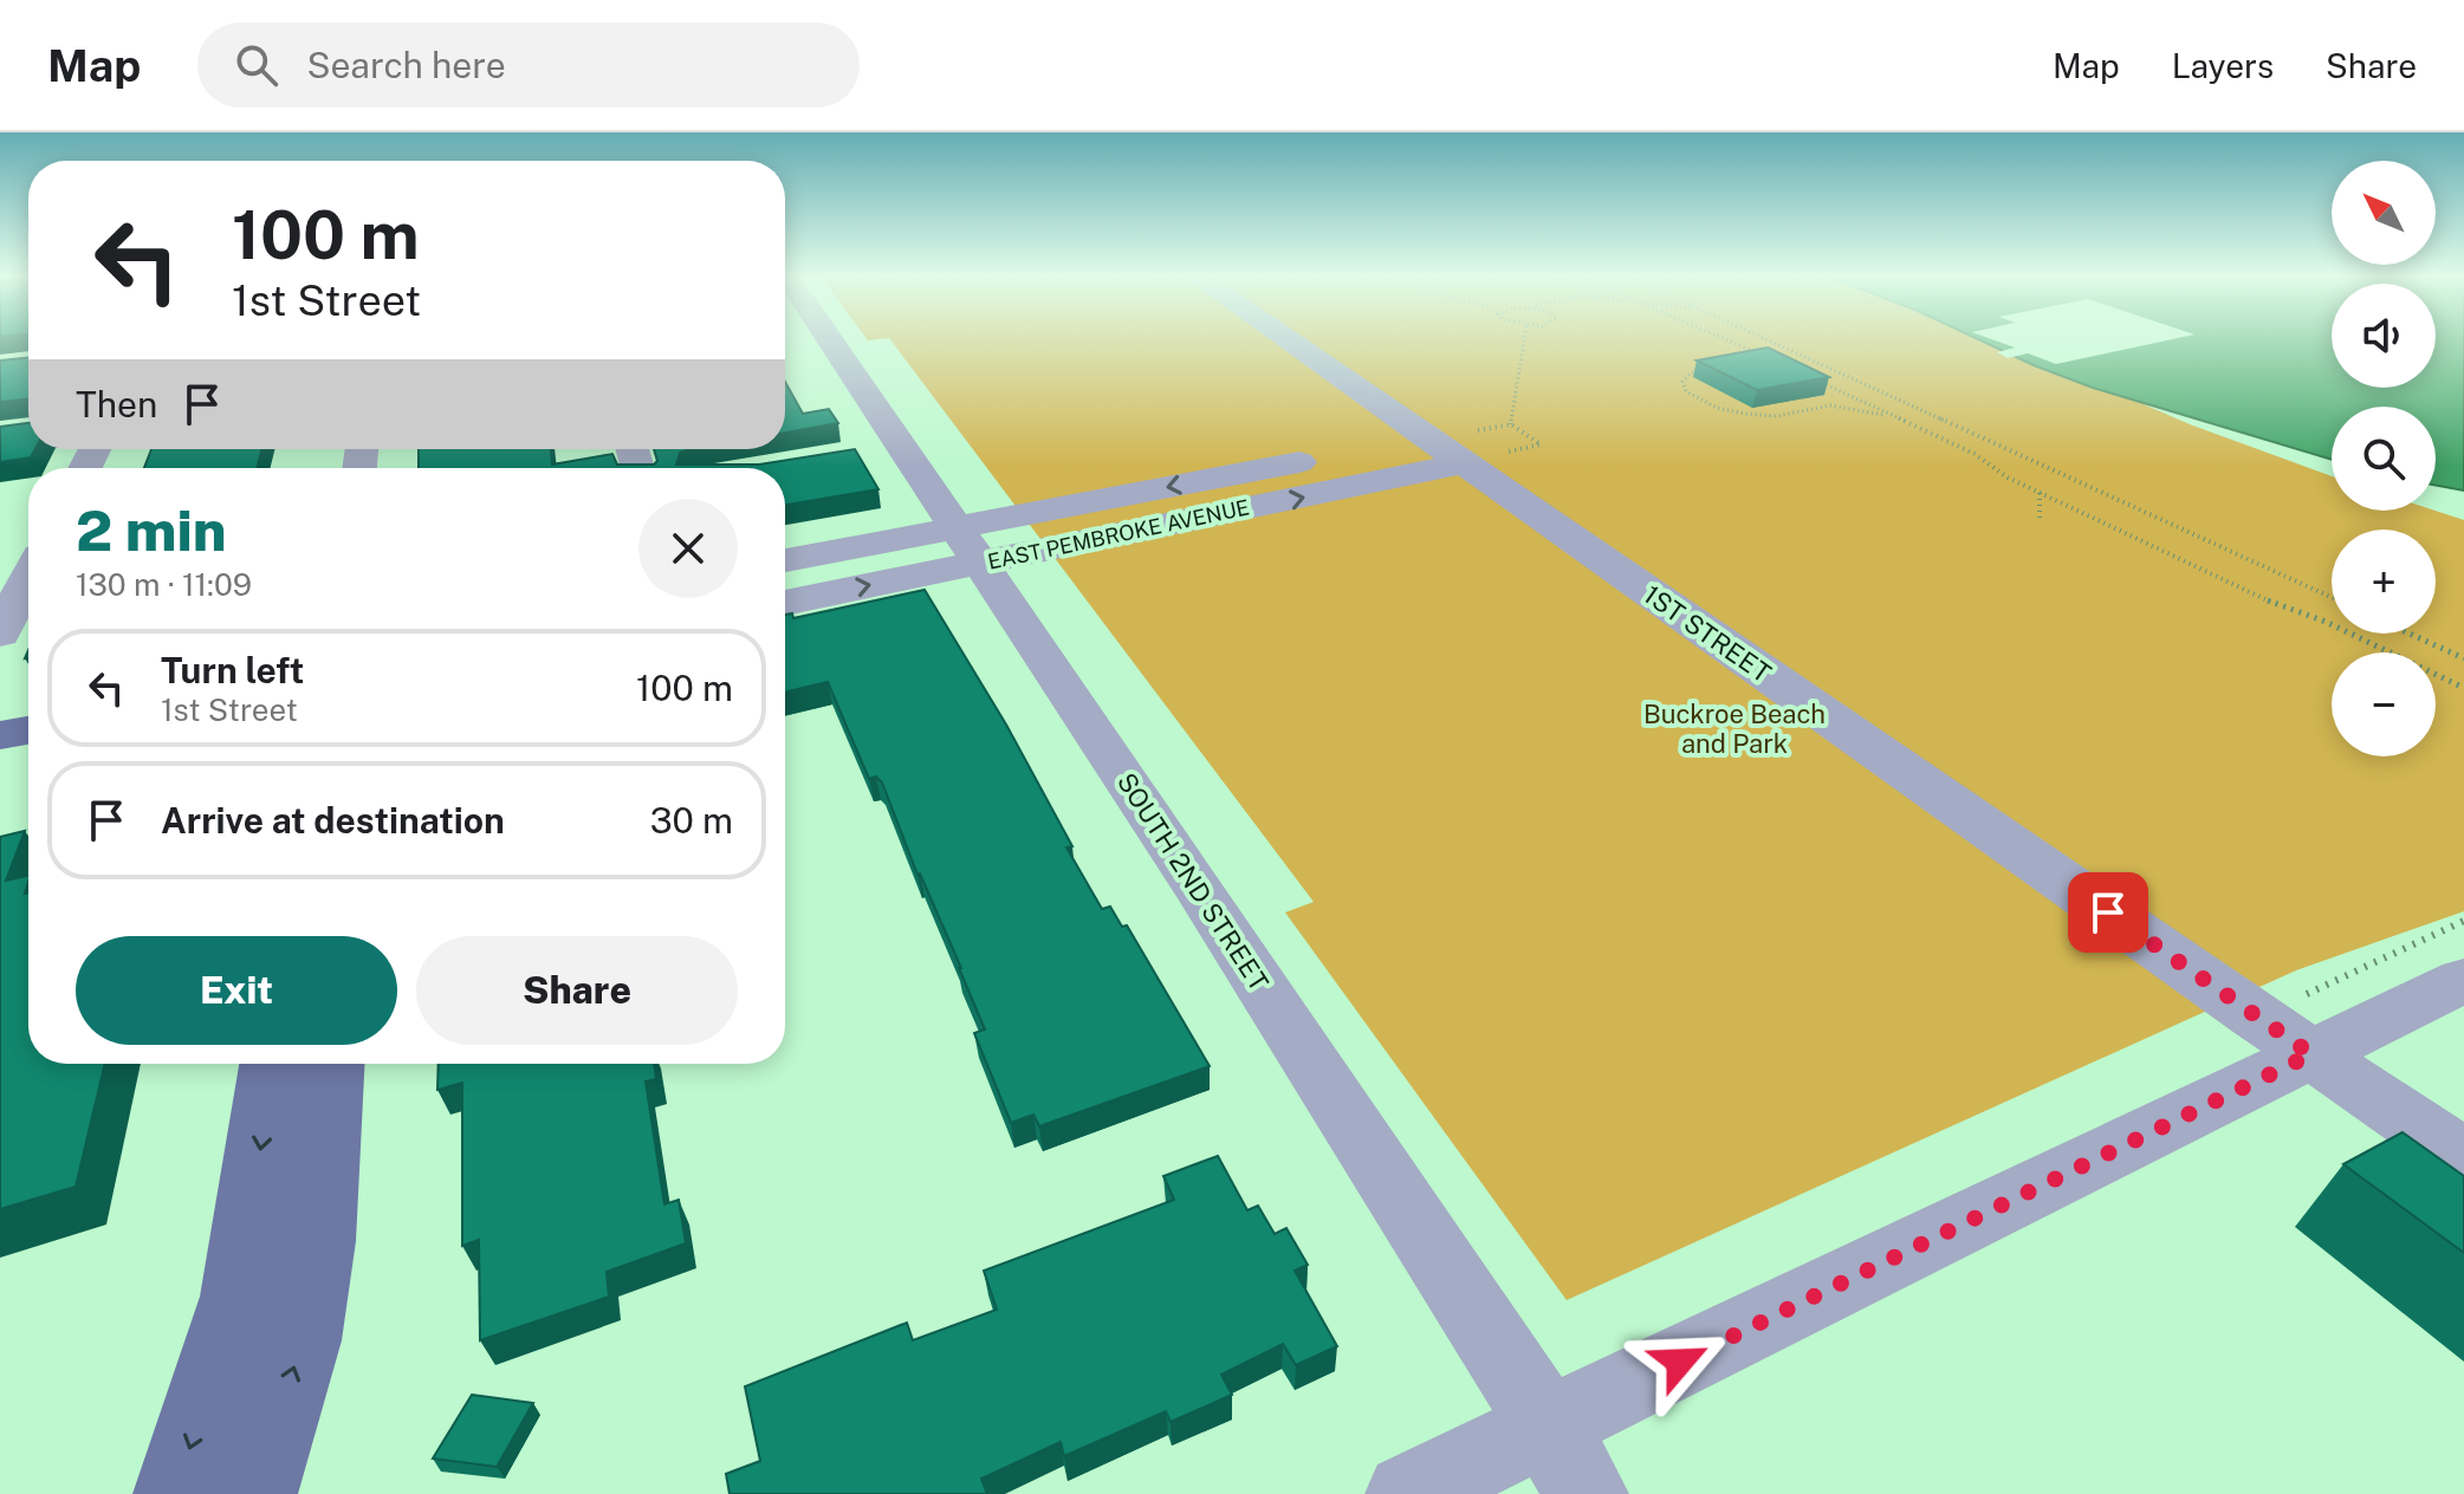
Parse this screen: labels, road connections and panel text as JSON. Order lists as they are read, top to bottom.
{
  "streets": {
    "street": ["EAST PEMBROKE AVENUE", "1ST STREET", "SOUTH 2ND STREET"]
  },
  "crossings": [
    ["EAST PEMBROKE AVENUE", "1ST STREET"],
    ["EAST PEMBROKE AVENUE", "SOUTH 2ND STREET"]
  ],
  "parks": ["Buckroe Beach and Park"],
  "north": "top left",
  "page": {
    "header": "Map",
    "search": "Search here",
    "nav": ["Map", "Layers", "Share"],
    "map_buttons": ["+", "−"],
    "turn": ["100 m", "1st Street"],
    "then": "Then",
    "heading": ["2 min", "130 m · 11:09"],
    "list": [
      {
        "name": "Turn left",
        "note": "1st Street",
        "value": "100 m"
      },
      {
        "name": "Arrive at destination",
        "value": "30 m"
      }
    ],
    "buttons": ["Exit", "Share"]
  }
}
